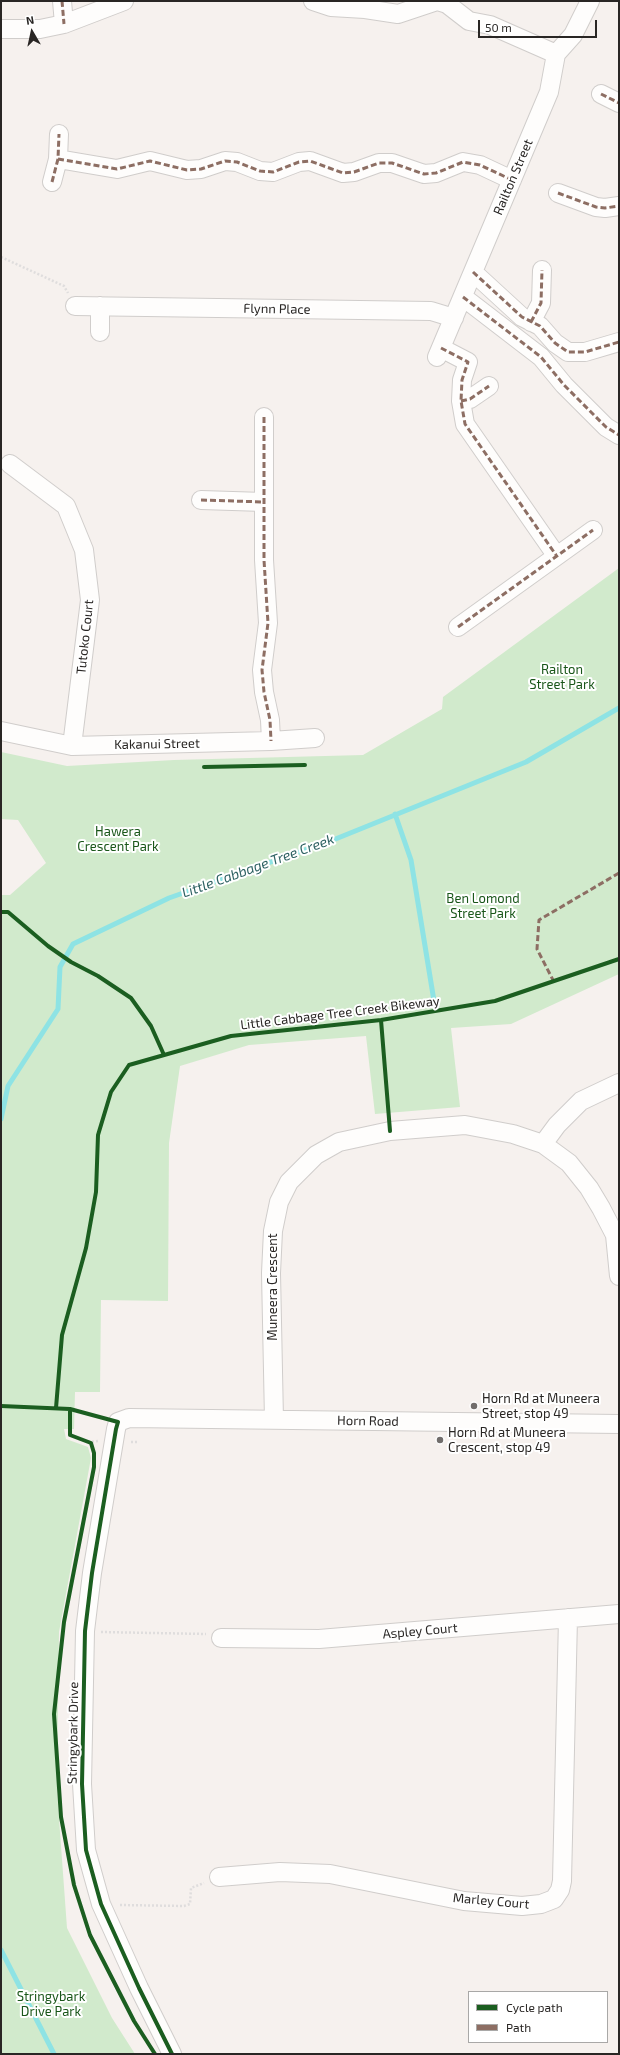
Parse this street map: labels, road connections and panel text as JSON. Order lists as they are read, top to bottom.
{
  "streets": {
    "street": [
      "Railton Street",
      "Flynn Place",
      "Tutoko Court",
      "Kakanui Street",
      "Muneera Crescent",
      "Horn Road",
      "Aspley Court",
      "Stringybark Drive",
      "Marley Court"
    ],
    "cycle path": ["Little Cabbage Tree Creek Bikeway"]
  },
  "crossings": [
    ["Railton Street", "Flynn Place"],
    ["Tutoko Court", "Kakanui Street"],
    ["Muneera Crescent", "Horn Road"],
    ["Horn Road", "Stringybark Drive"],
    ["Aspley Court", "Marley Court"]
  ],
  "water": ["Little Cabbage Tree Creek"],
  "parks": [
    "Railton Street Park",
    "Hawera Crescent Park",
    "Ben Lomond Street Park",
    "Stringybark Drive Park"
  ],
  "places": ["Horn Rd at Muneera Street, stop 49", "Horn Rd at Muneera Crescent, stop 49"],
  "legend": ["Cycle path", "Path"],
  "scale_bar": "50 m",
  "north": "top"
}
